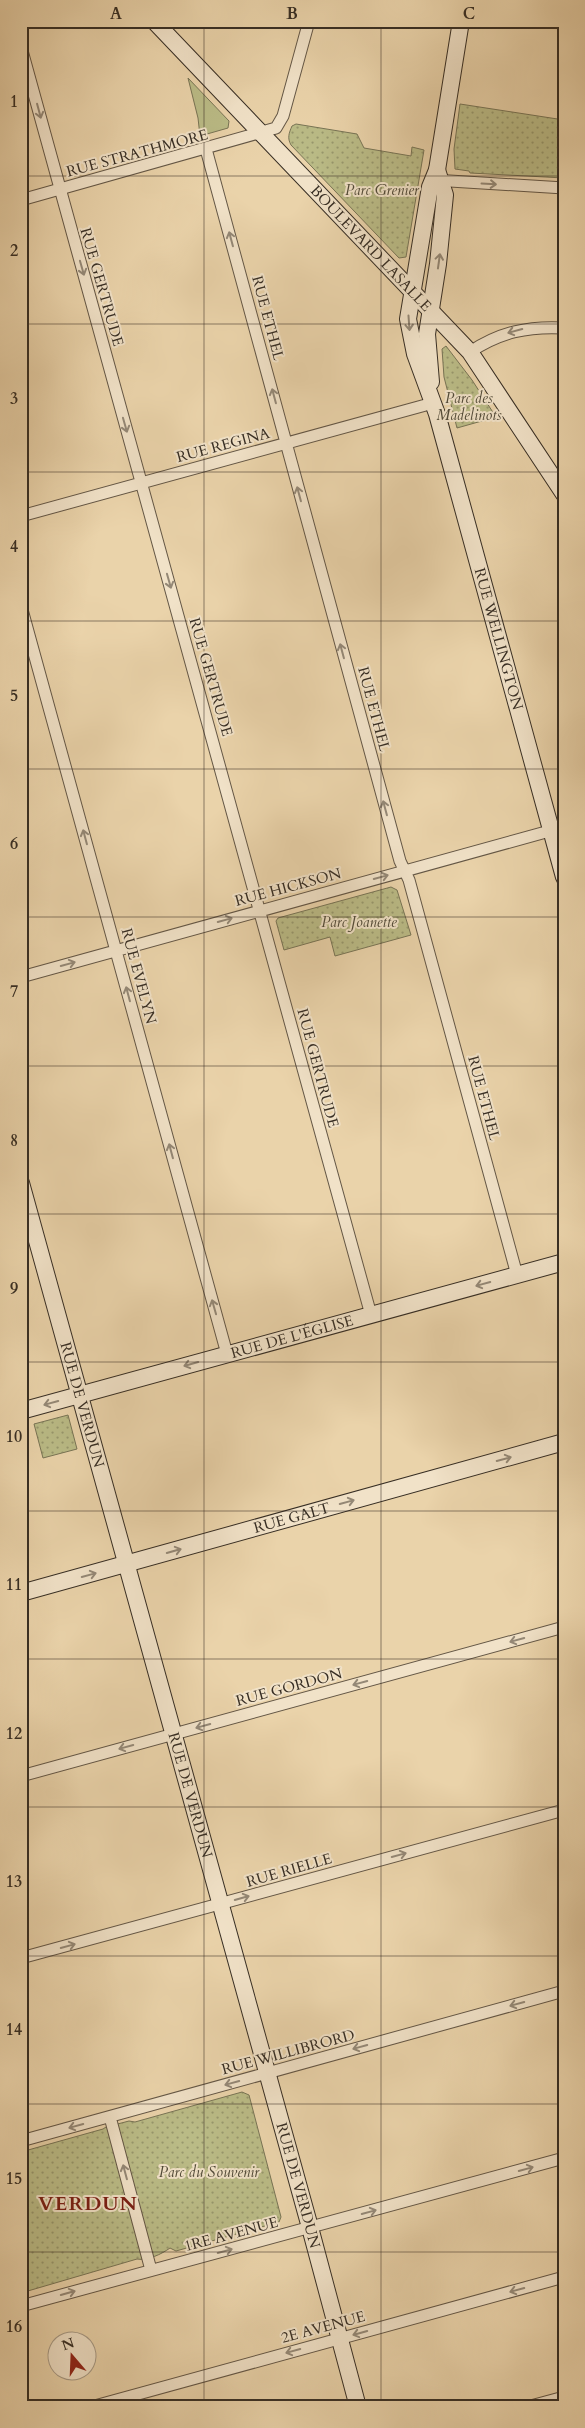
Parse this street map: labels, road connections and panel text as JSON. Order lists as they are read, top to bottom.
{
  "streets": {
    "main road": [
      "BOULEVARD LASALLE",
      "RUE WELLINGTON",
      "RUE DE L'ÉGLISE",
      "RUE DE VERDUN",
      "RUE GALT"
    ],
    "street": [
      "RUE STRATHMORE",
      "RUE GERTRUDE",
      "RUE ETHEL",
      "RUE REGINA",
      "RUE HICKSON",
      "RUE EVELYN",
      "RUE GORDON",
      "RUE RIELLE",
      "RUE WILLIBRORD",
      "1RE AVENUE",
      "2E AVENUE"
    ]
  },
  "crossings": [
    ["RUE STRATHMORE", "BOULEVARD LASALLE"],
    ["RUE STRATHMORE", "RUE GERTRUDE"],
    ["RUE STRATHMORE", "RUE ETHEL"],
    ["BOULEVARD LASALLE", "RUE WELLINGTON"],
    ["RUE GERTRUDE", "RUE REGINA"],
    ["RUE GERTRUDE", "RUE HICKSON"],
    ["RUE GERTRUDE", "RUE DE L'ÉGLISE"],
    ["RUE ETHEL", "RUE REGINA"],
    ["RUE ETHEL", "RUE HICKSON"],
    ["RUE ETHEL", "RUE DE L'ÉGLISE"],
    ["RUE REGINA", "RUE WELLINGTON"],
    ["RUE WELLINGTON", "RUE HICKSON"],
    ["RUE HICKSON", "RUE EVELYN"],
    ["RUE EVELYN", "RUE DE L'ÉGLISE"],
    ["RUE DE L'ÉGLISE", "RUE DE VERDUN"],
    ["RUE DE VERDUN", "RUE GALT"],
    ["RUE DE VERDUN", "RUE GORDON"],
    ["RUE DE VERDUN", "RUE RIELLE"],
    ["RUE DE VERDUN", "RUE WILLIBRORD"],
    ["RUE DE VERDUN", "1RE AVENUE"],
    ["RUE DE VERDUN", "2E AVENUE"]
  ],
  "one_way": [
    "RUE GERTRUDE",
    "RUE ETHEL",
    "RUE HICKSON",
    "RUE EVELYN",
    "RUE DE L'ÉGLISE",
    "RUE GALT",
    "RUE GORDON",
    "RUE RIELLE",
    "RUE WILLIBRORD",
    "1RE AVENUE",
    "2E AVENUE"
  ],
  "districts": ["VERDUN"],
  "parks": [
    "Parc Grenier",
    "Parc des Madelinots",
    "Parc Joanette",
    "Parc du Souvenir"
  ],
  "north": "top",
  "grid": {
    "columns": ["A", "B", "C"],
    "rows": [
      "1",
      "2",
      "3",
      "4",
      "5",
      "6",
      "7",
      "8",
      "9",
      "10",
      "11",
      "12",
      "13",
      "14",
      "15",
      "16"
    ]
  }
}
